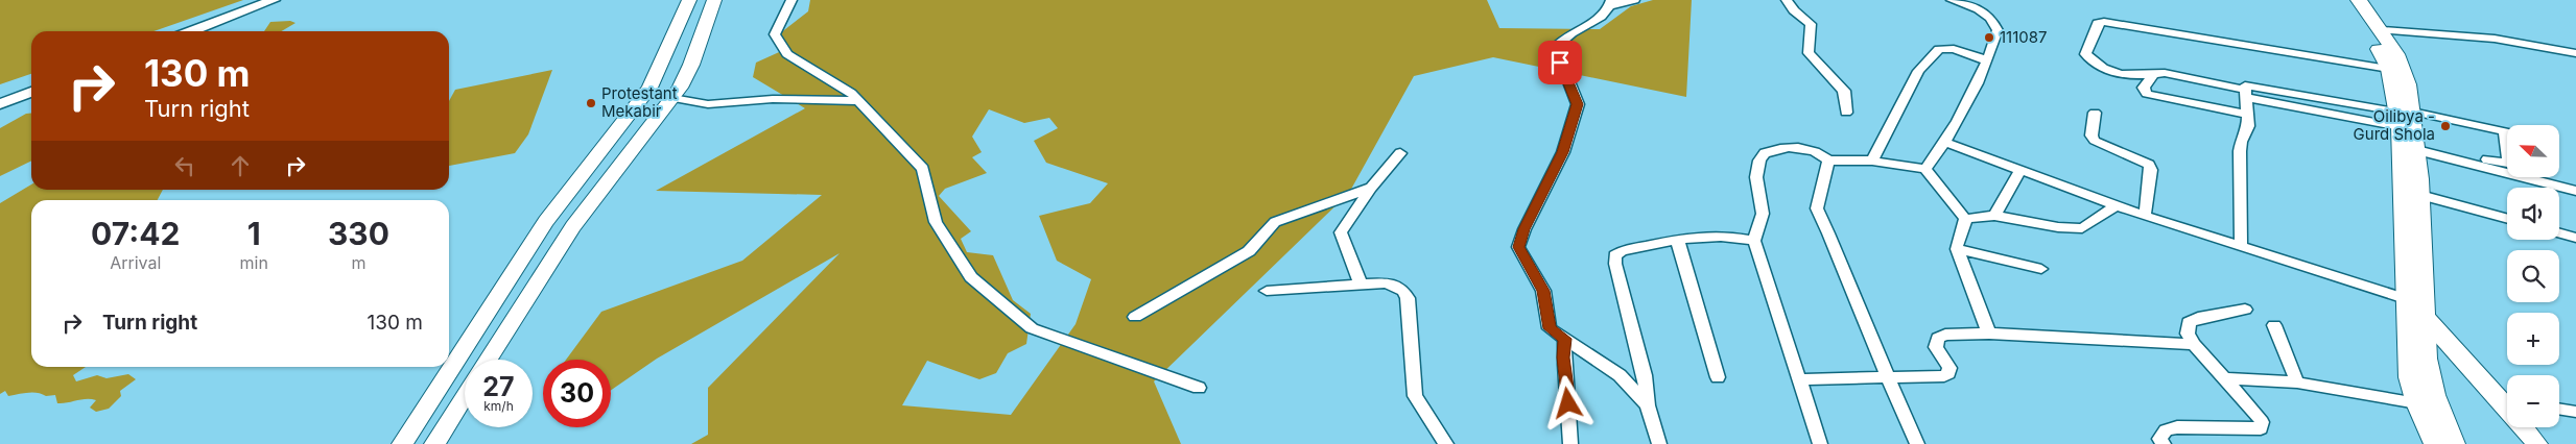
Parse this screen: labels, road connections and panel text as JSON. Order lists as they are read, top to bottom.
{
  "places": ["111087", "Protestant Mekabir", "Oilibya - Gurd Shola"],
  "north": "top left",
  "page": {
    "turn": ["130 m", "Turn right"],
    "map_buttons": ["+", "−"],
    "eta": [
      "07:42",
      "Arrival",
      "1",
      "min",
      "330",
      "m"
    ],
    "list": [
      {
        "name": "Turn right",
        "value": "130 m"
      }
    ],
    "speed": "27 km/h",
    "limit": "30"
  }
}
